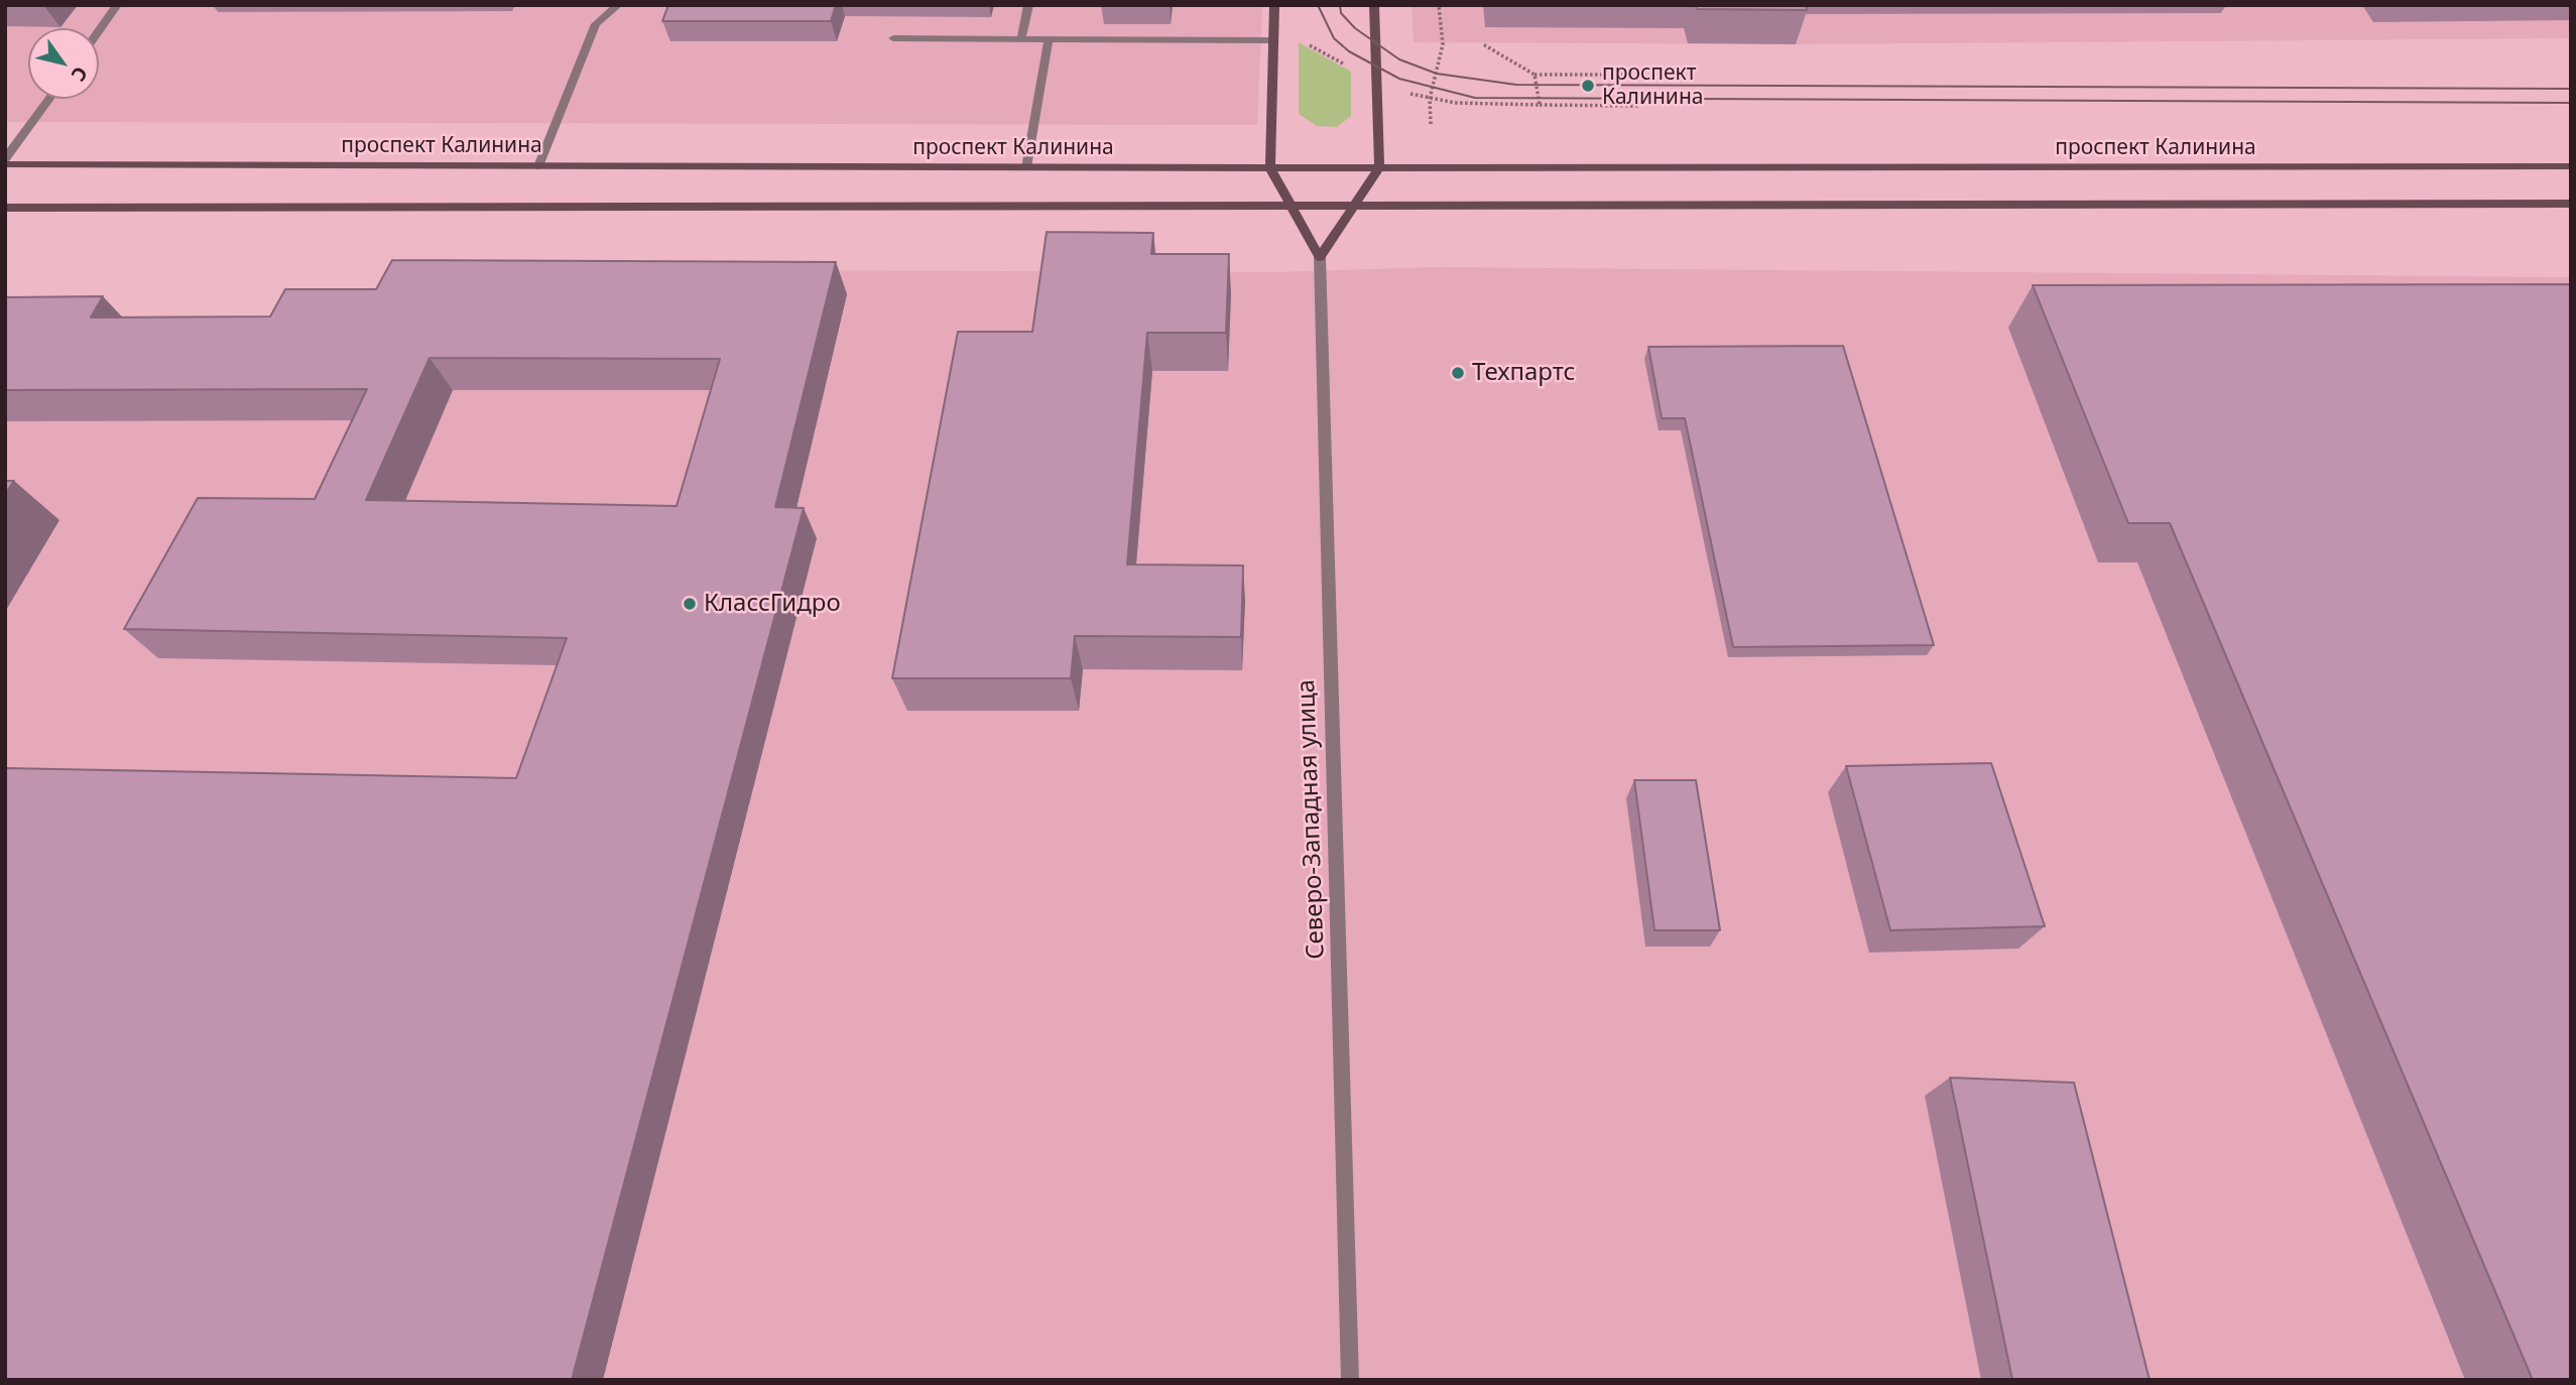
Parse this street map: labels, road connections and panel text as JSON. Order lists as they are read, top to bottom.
{
  "streets": {
    "main road": ["проспект Калинина"],
    "street": ["Северо-Западная улица"]
  },
  "places": ["проспект Калинина", "Техпартс", "КлассГидро"],
  "north": "bottom right"
}
